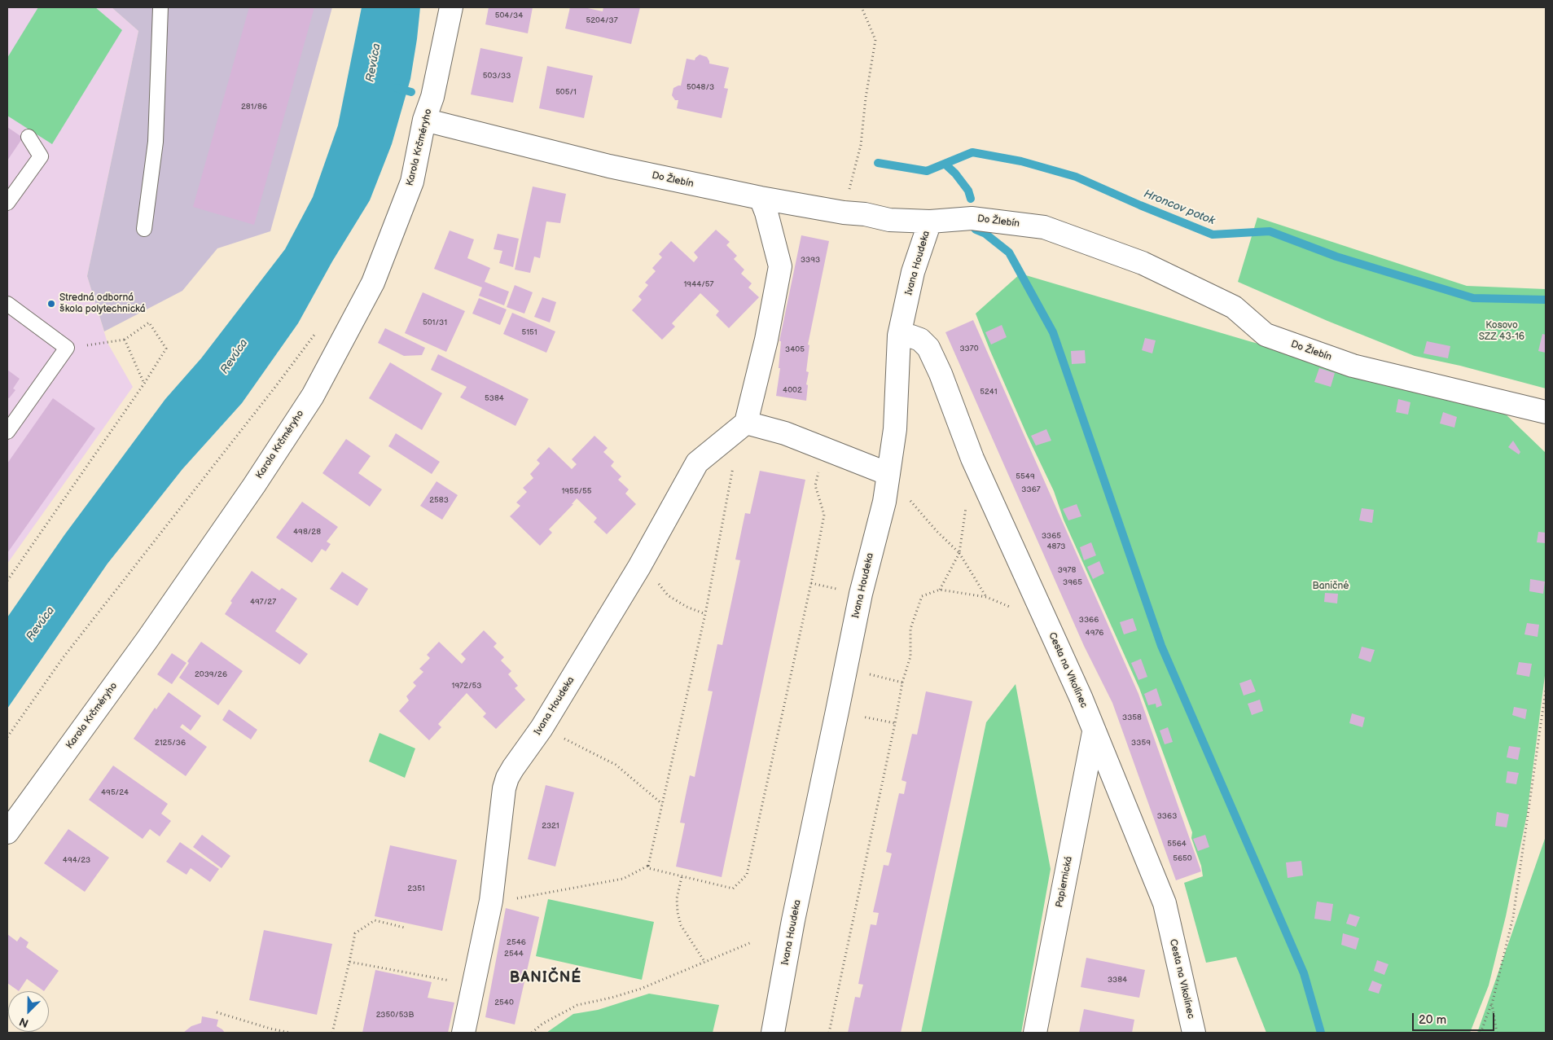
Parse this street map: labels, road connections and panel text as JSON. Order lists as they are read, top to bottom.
{
  "streets": {
    "street": [
      "Karola Krčméryho",
      "Do Žlebín",
      "Ivana Houdeka",
      "Cesta na Vlkolínec",
      "Papiernická"
    ]
  },
  "crossings": [
    ["Karola Krčméryho", "Do Žlebín"],
    ["Do Žlebín", "Ivana Houdeka"],
    ["Ivana Houdeka", "Cesta na Vlkolínec"],
    ["Cesta na Vlkolínec", "Papiernická"]
  ],
  "districts": ["BANIČNÉ"],
  "water": ["Revúca", "Hroncov potok"],
  "parks": ["Kosovo SZZ 43-16", "Baničné"],
  "places": ["Stredná odborná škola polytechnická"],
  "house_numbers": [
    "504/34",
    "5204/37",
    "503/33",
    "5048/3",
    "505/1",
    "281/86",
    "3393",
    "1944/57",
    "501/31",
    "5151",
    "3370",
    "3405",
    "4002",
    "5241",
    "5384",
    "5549",
    "3367",
    "1955/55",
    "2583",
    "498/28",
    "3365",
    "4873",
    "3978",
    "3965",
    "497/27",
    "3366",
    "4976",
    "2039/26",
    "1972/53",
    "3358",
    "2125/36",
    "3359",
    "495/24",
    "3363",
    "2321",
    "5564",
    "5650",
    "494/23",
    "2351",
    "2546",
    "2544",
    "3384",
    "2540",
    "2350/53B"
  ],
  "scale_bar": "20 m",
  "north": "bottom left"
}
